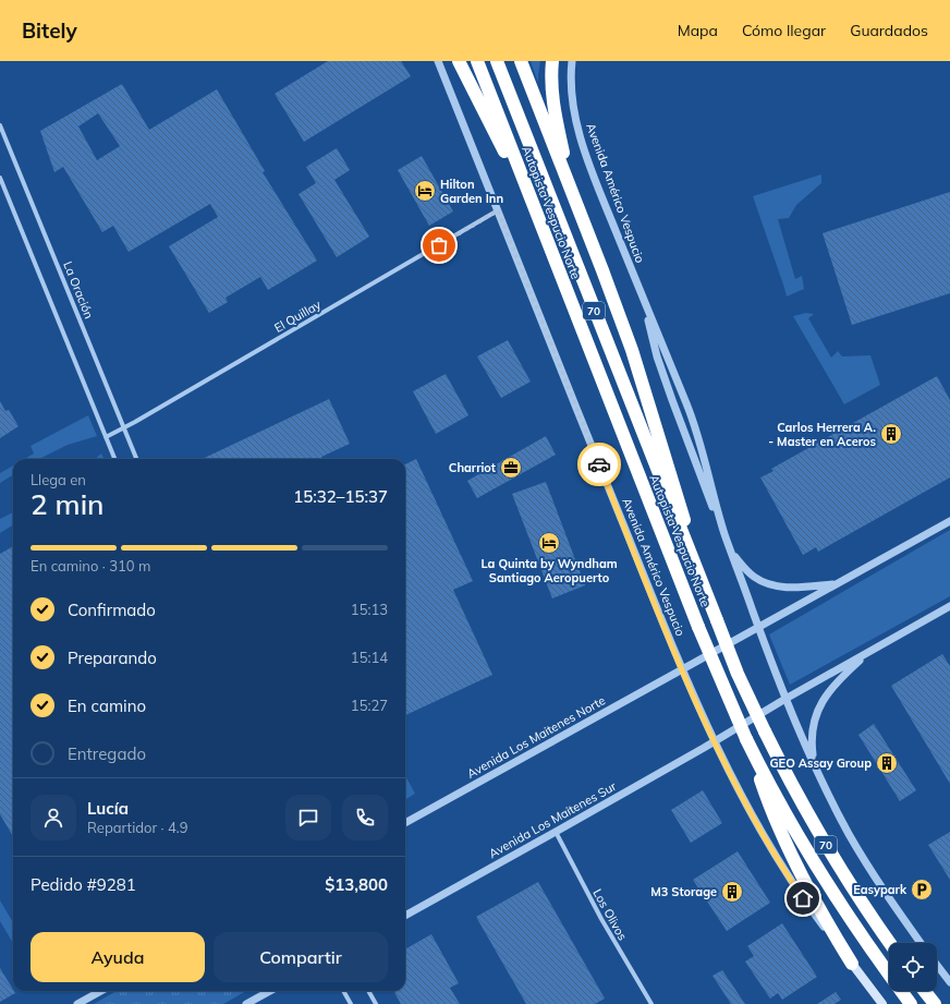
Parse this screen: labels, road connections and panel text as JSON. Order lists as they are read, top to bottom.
{
  "streets": {
    "highway": ["Autopista Vespucio Norte", "70"],
    "main road": ["Avenida Américo Vespucio"],
    "street": [
      "La Oración",
      "El Quillay",
      "Avenida Los Maitenes Norte",
      "Avenida Los Maitenes Sur",
      "Los Olivos"
    ]
  },
  "crossings": [
    ["Avenida Américo Vespucio", "El Quillay"],
    ["Avenida Américo Vespucio", "Avenida Los Maitenes Norte"],
    ["Avenida Américo Vespucio", "Avenida Los Maitenes Sur"],
    ["La Oración", "El Quillay"],
    ["Avenida Los Maitenes Sur", "Los Olivos"]
  ],
  "places": {
    "hotel": ["Hilton Garden Inn", "La Quinta by Wyndham Santiago Aeropuerto"],
    "building": ["Carlos Herrera A. - Master en Aceros", "GEO Assay Group", "M3 Storage"],
    "office": ["Charriot"],
    "parking": ["Easypark"]
  },
  "page": {
    "header": "Bitely",
    "nav": ["Mapa", "Cómo llegar", "Guardados"],
    "heading": ["2 min", "Llega en", "15:32–15:37"],
    "panel": [
      "Lucía",
      "Repartidor · 4.9",
      "Pedido #9281",
      "$13,800"
    ],
    "bar": "En camino · 310 m",
    "list": [
      ["Confirmado", "15:13"],
      ["Preparando", "15:14"],
      ["En camino", "15:27"],
      "Entregado"
    ],
    "buttons": ["Ayuda", "Compartir"]
  }
}
